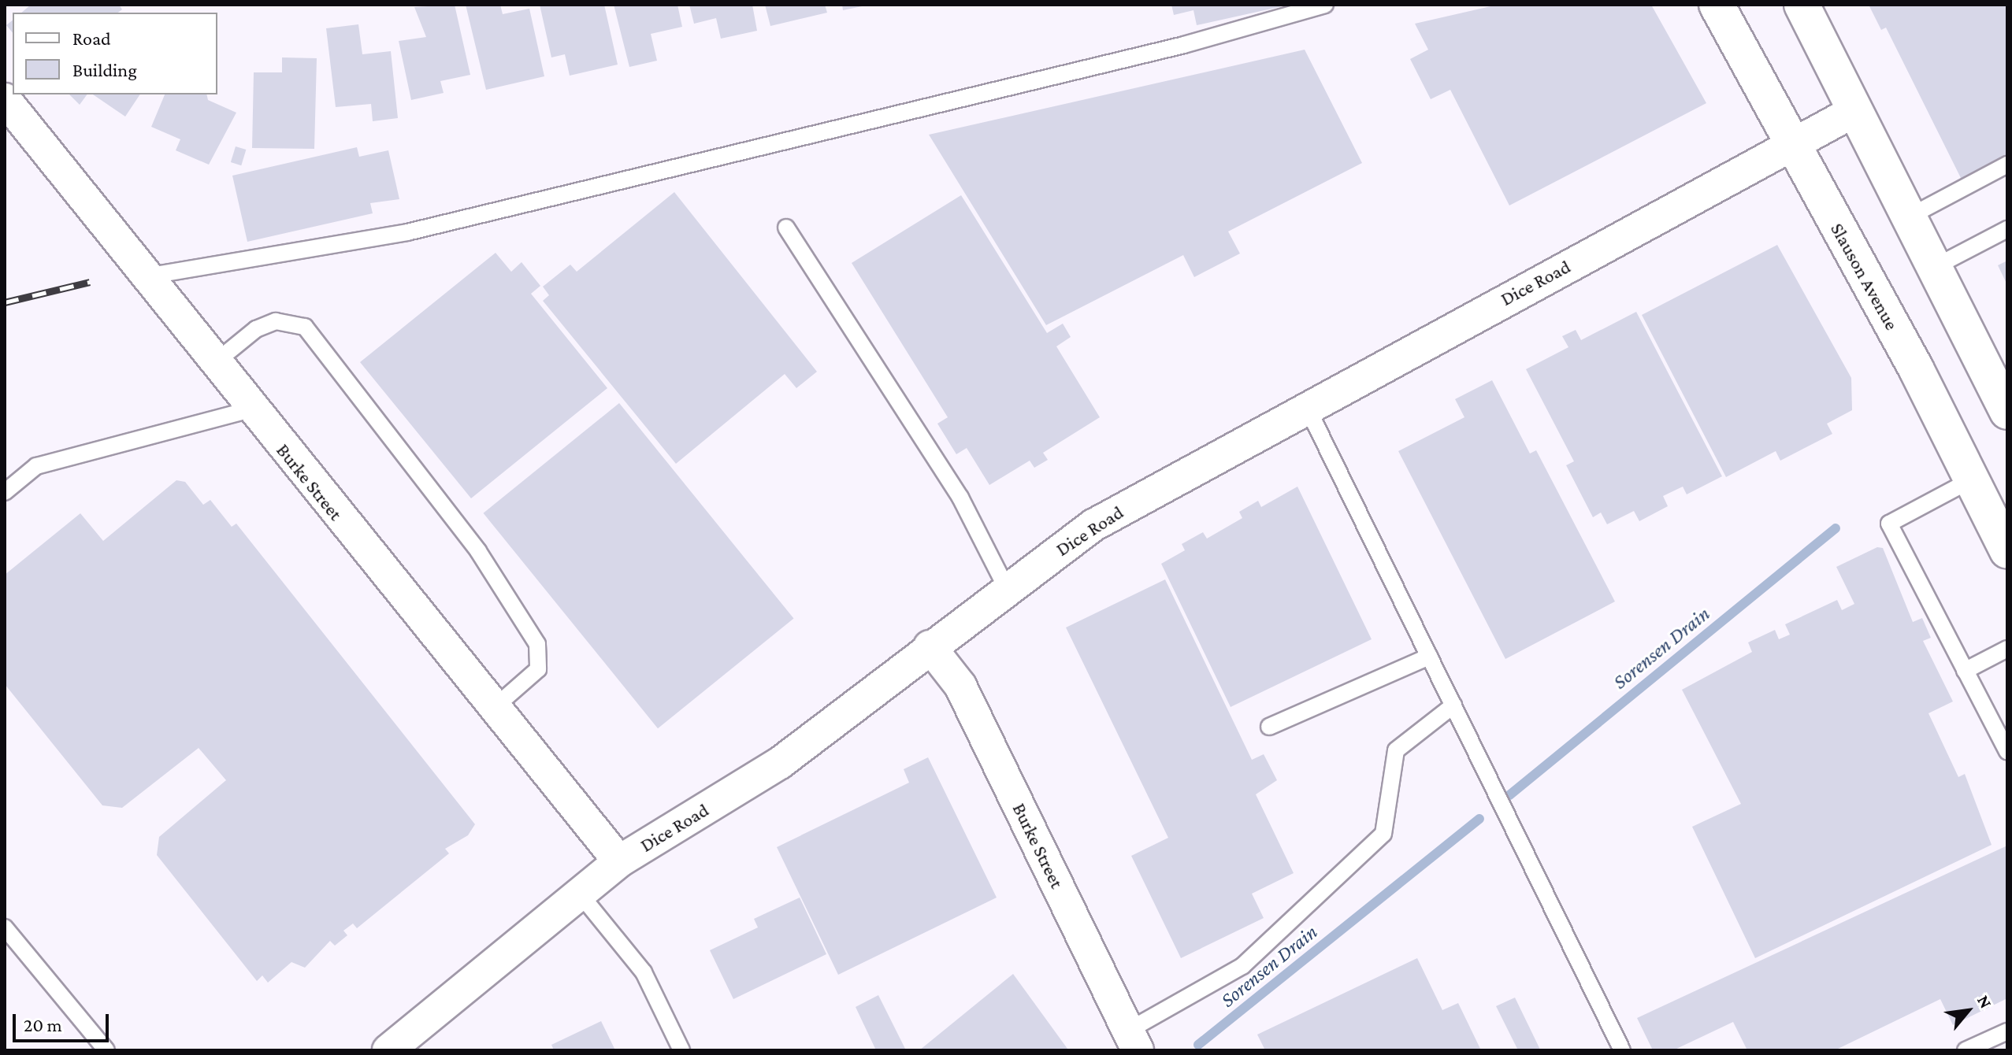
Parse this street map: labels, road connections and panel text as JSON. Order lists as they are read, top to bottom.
{
  "streets": {
    "main road": ["Slauson Avenue"],
    "street": ["Dice Road", "Burke Street"]
  },
  "crossings": [
    ["Slauson Avenue", "Dice Road"],
    ["Dice Road", "Burke Street"]
  ],
  "water": ["Sorensen Drain"],
  "legend": ["Road", "Building"],
  "scale_bar": "20 m",
  "north": "top right"
}
